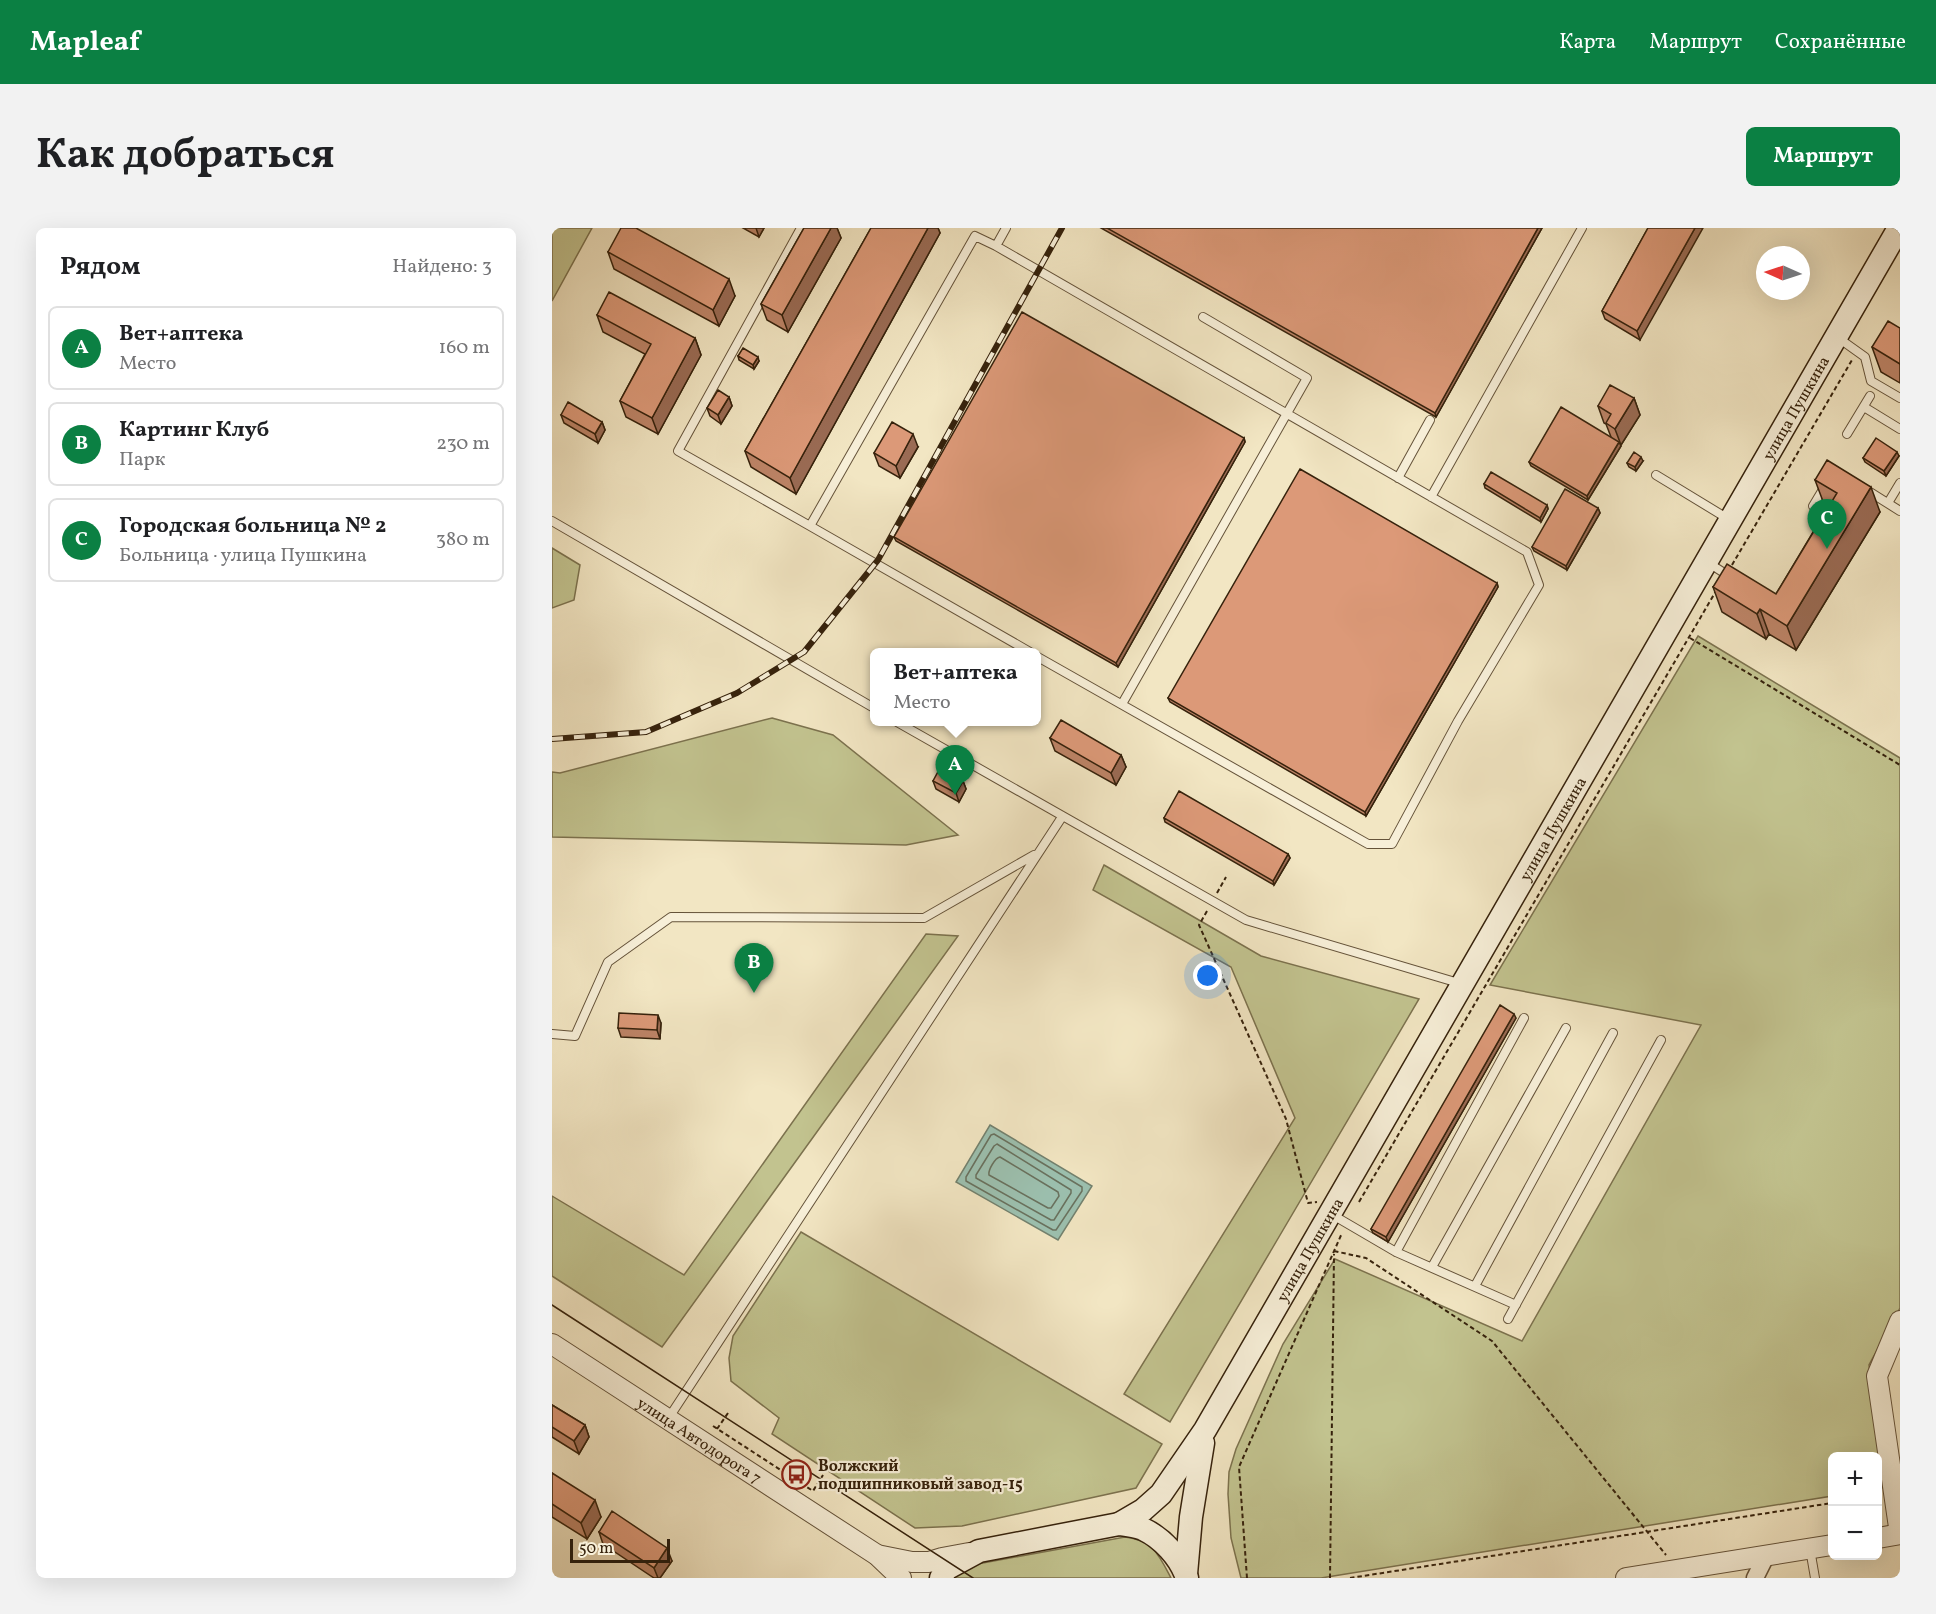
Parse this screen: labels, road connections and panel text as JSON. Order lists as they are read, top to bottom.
{
  "streets": {
    "main road": ["улица Пушкина"],
    "street": ["улица Автодорога 7"]
  },
  "crossings": [
    ["улица Пушкина", "улица Автодорога 7"]
  ],
  "places": {
    "bus stop": ["Волжский подшипниковый завод-15"]
  },
  "scale_bar": "50 m",
  "north": "left",
  "page": {
    "header": "Mapleaf",
    "nav": ["Карта", "Маршрут", "Сохранённые"],
    "title": "Как добраться",
    "buttons": "Маршрут",
    "heading": ["Рядом", "Найдено: 3"],
    "list": [
      {
        "mark": "A",
        "name": "Вет+аптека",
        "note": "Место",
        "value": "160 m"
      },
      {
        "mark": "B",
        "name": "Картинг Клуб",
        "note": "Парк",
        "value": "230 m"
      },
      {
        "mark": "C",
        "name": "Городская больница № 2",
        "note": "Больница · улица Пушкина",
        "value": "380 m"
      }
    ],
    "pins": ["C", "A", "B"],
    "popup": ["Вет+аптека", "Место"],
    "map_buttons": ["+", "−"],
    "scale": "50 m"
  }
}
